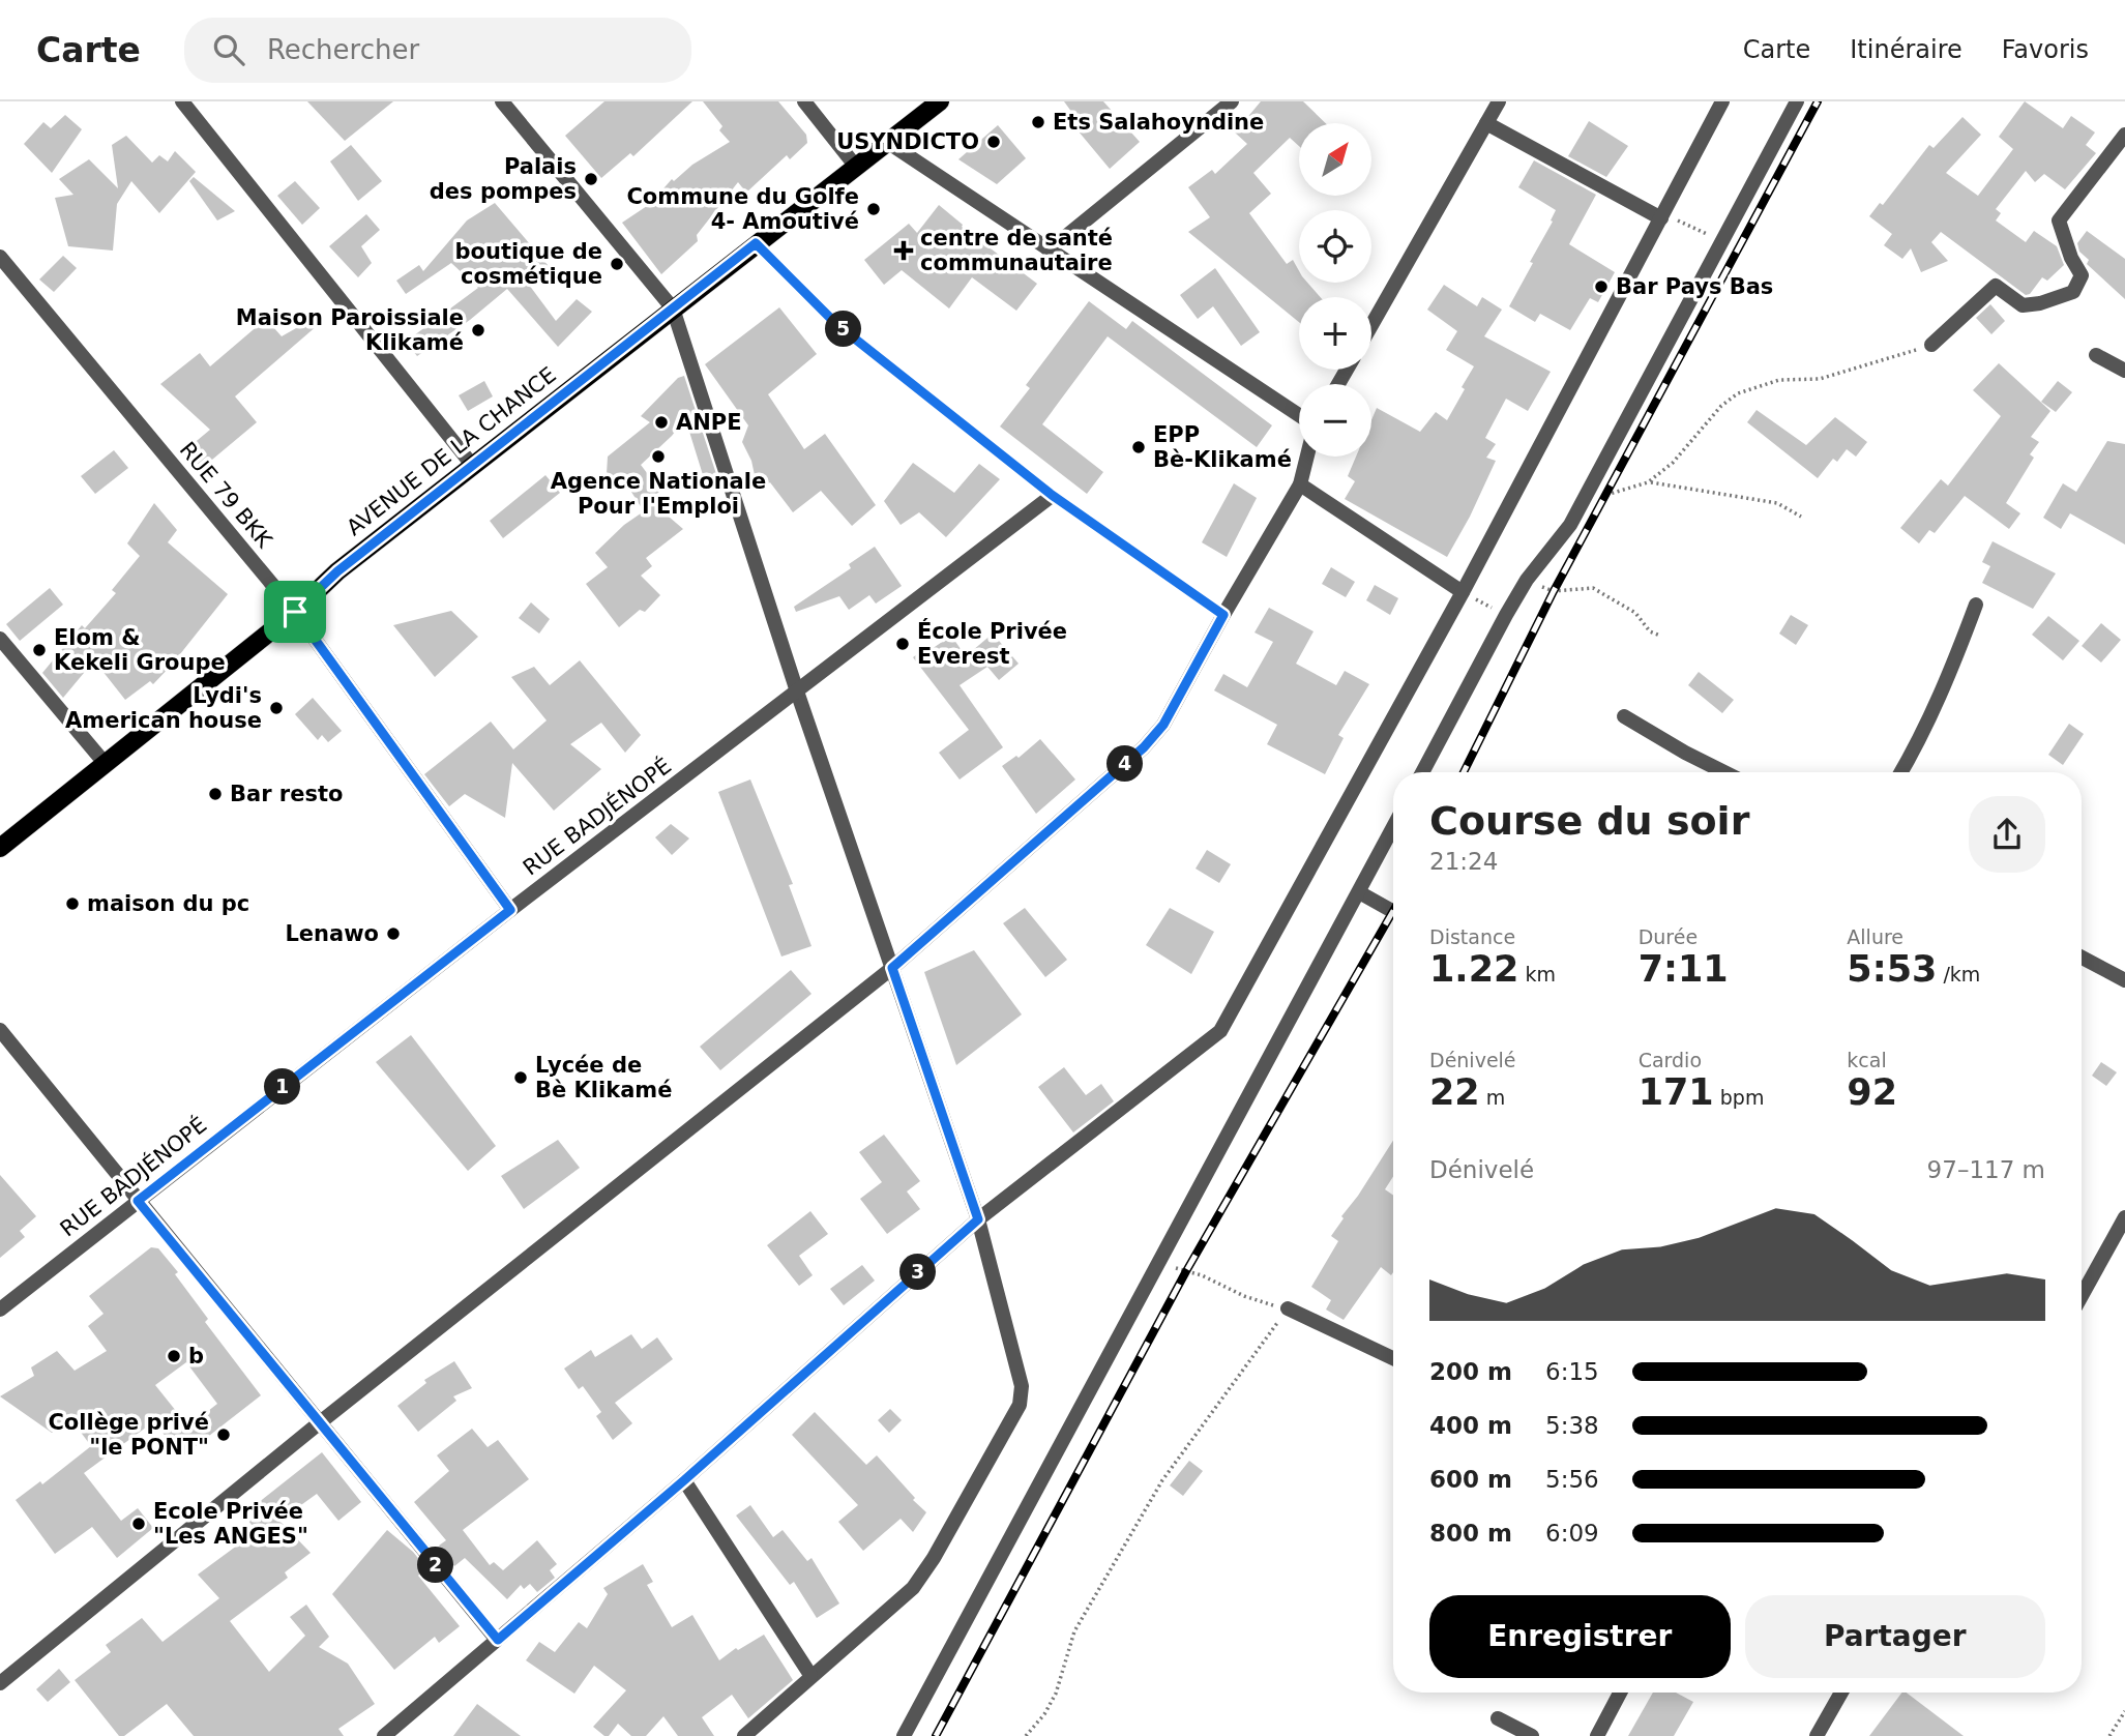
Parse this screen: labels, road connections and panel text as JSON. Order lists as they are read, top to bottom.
{
  "streets": {
    "main road": ["AVENUE DE LA CHANCE"],
    "street": ["RUE 79 BKK", "RUE BADJÉNOPÉ"]
  },
  "crossings": [
    ["AVENUE DE LA CHANCE", "RUE 79 BKK"],
    ["RUE 79 BKK", "RUE BADJÉNOPÉ"]
  ],
  "places": {
    "other": [
      "Ets Salahoyndine",
      "USYNDICTO",
      "Palais des pompes",
      "Commune du Golfe 4- Amoutivé",
      "boutique de cosmétique",
      "Bar Pays Bas",
      "Maison Paroissiale Klikamé",
      "ANPE",
      "EPP Bè-Klikamé",
      "Agence Nationale Pour l'Emploi",
      "École Privée Everest",
      "Elom & Kekeli Groupe",
      "Lydi's American house",
      "Bar resto",
      "maison du pc",
      "Lenawo",
      "Lycée de Bè Klikamé",
      "b",
      "Collège privé \"le PONT\"",
      "Ecole Privée \"Les ANGES\""
    ],
    "health": ["centre de santé communautaire"]
  },
  "north": "top right",
  "page": {
    "header": "Carte",
    "search": "Rechercher",
    "nav": ["Carte", "Itinéraire", "Favoris"],
    "map_buttons": ["+", "−"],
    "pins": [
      "5",
      "4",
      "1",
      "3",
      "2"
    ],
    "heading": ["Course du soir", "21:24"],
    "stats": [
      ["Distance", "1.22 km"],
      ["Durée", "7:11"],
      ["Allure", "5:53 /km"],
      ["Dénivelé", "22 m"],
      ["Cardio", "171 bpm"],
      ["kcal", "92"]
    ],
    "chart": ["Dénivelé", "97–117 m"],
    "list": [
      {
        "name": "200 m",
        "note": "6:15"
      },
      {
        "name": "400 m",
        "note": "5:38"
      },
      {
        "name": "600 m",
        "note": "5:56"
      },
      {
        "name": "800 m",
        "note": "6:09"
      }
    ],
    "buttons": ["Enregistrer", "Partager"]
  }
}
